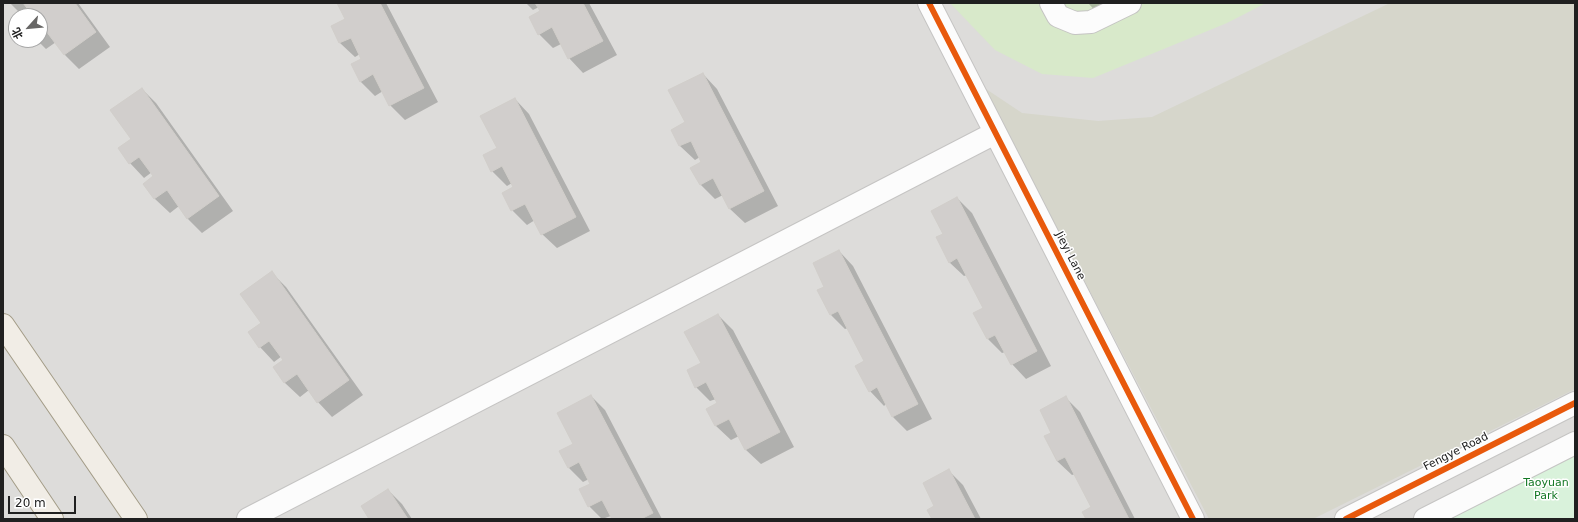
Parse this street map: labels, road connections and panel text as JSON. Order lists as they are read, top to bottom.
{
  "streets": {
    "street": ["Jieyi Lane", "Fengye Road"]
  },
  "parks": ["Taoyuan Park"],
  "scale_bar": "20 m",
  "north": "bottom left"
}
